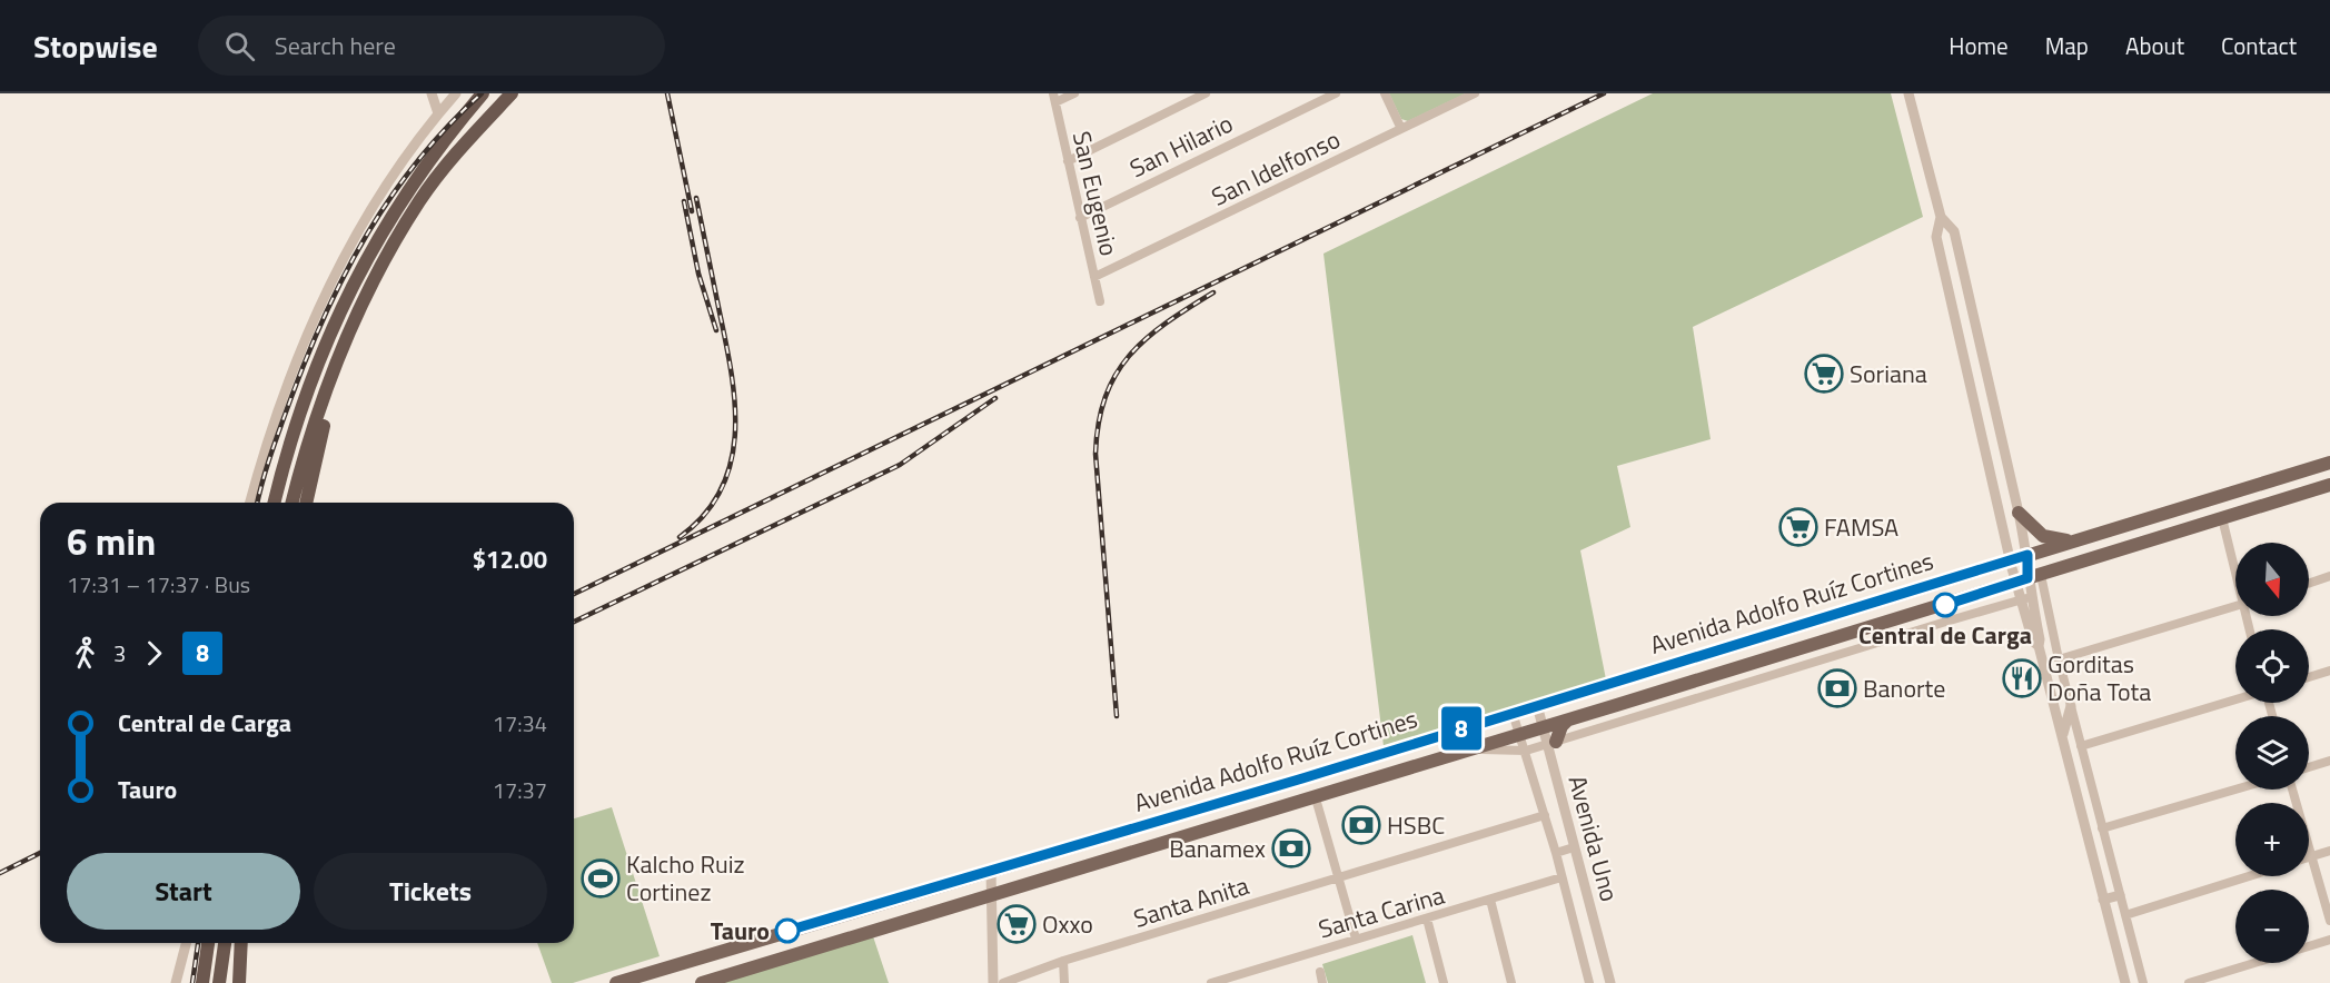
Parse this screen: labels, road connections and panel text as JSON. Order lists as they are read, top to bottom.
{
  "streets": {
    "main road": ["Avenida Adolfo Ruíz Cortines"],
    "street": [
      "San Hilario",
      "San Idelfonso",
      "San Eugenio",
      "Avenida Uno",
      "Santa Anita",
      "Santa Carina"
    ]
  },
  "crossings": [
    ["San Hilario", "San Eugenio"],
    ["San Idelfonso", "San Eugenio"],
    ["Avenida Adolfo Ruíz Cortines", "Avenida Uno"],
    ["Avenida Uno", "Santa Anita"],
    ["Avenida Uno", "Santa Carina"]
  ],
  "places": {
    "supermarket": ["Soriana", "FAMSA", "Oxxo"],
    "other": ["Central de Carga", "Tauro"],
    "restaurant": ["Gorditas Doña Tota"],
    "bank": ["Banorte", "HSBC", "Banamex"],
    "sports": ["Kalcho Ruiz Cortinez"]
  },
  "lines": ["bus line 8"],
  "north": "bottom",
  "page": {
    "header": "Stopwise",
    "search": "Search here",
    "nav": [
      "Home",
      "Map",
      "About",
      "Contact"
    ],
    "on_map": "8",
    "heading": ["6 min", "17:31 – 17:37 · Bus", "$12.00"],
    "map_buttons": ["+", "−"],
    "legs": ["3", "8"],
    "list": [
      {
        "name": "Central de Carga",
        "value": "17:34"
      },
      {
        "name": "Tauro",
        "value": "17:37"
      }
    ],
    "buttons": ["Start", "Tickets"]
  }
}
